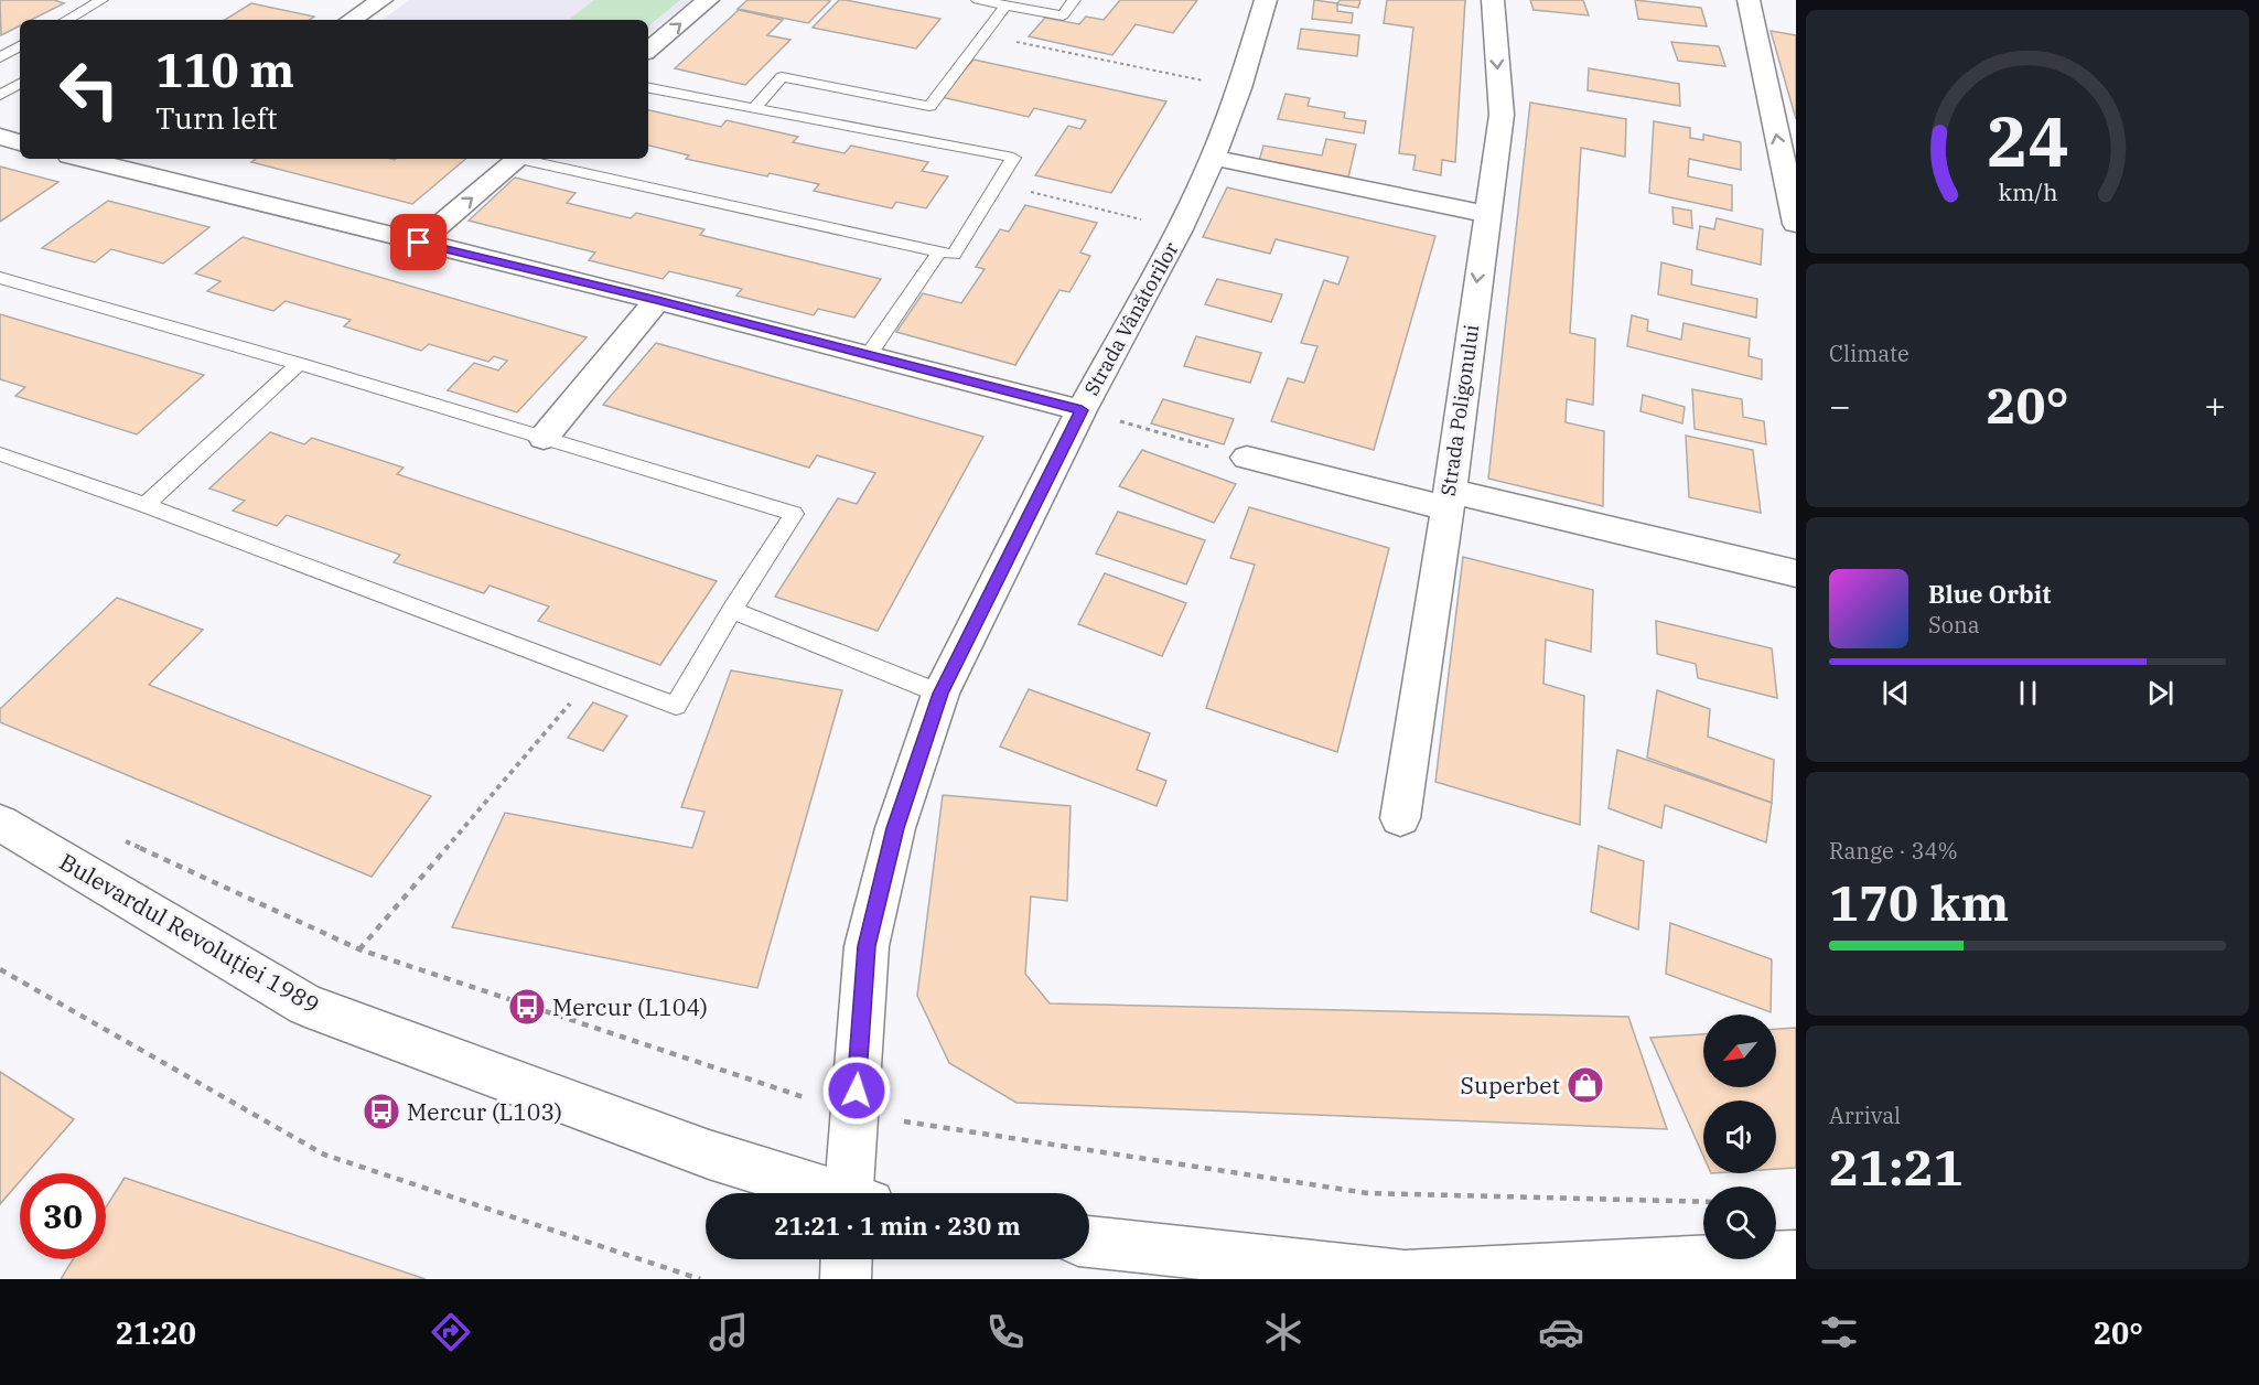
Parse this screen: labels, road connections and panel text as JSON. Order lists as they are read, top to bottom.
{
  "streets": {
    "street": ["Strada Vânătorilor", "Strada Poligonului", "Bulevardul Revoluției 1989"]
  },
  "places": {
    "bus stop": ["Mercur (L104)", "Mercur (L103)"],
    "shop": ["Superbet"]
  },
  "north": "bottom left",
  "page": {
    "turn": ["110 m", "Turn left"],
    "tile": [
      "Climate",
      ["Range · 34%", "170 km"],
      ["Arrival", "21:21"]
    ],
    "heat": ["−", "20°", "+"],
    "song": ["Blue Orbit", "Sona"],
    "limit": "30",
    "trip": "21:21 · 1 min · 230 m",
    "tabs": ["21:20", "20°"],
    "gauge": ["24", "km/h"]
  }
}
